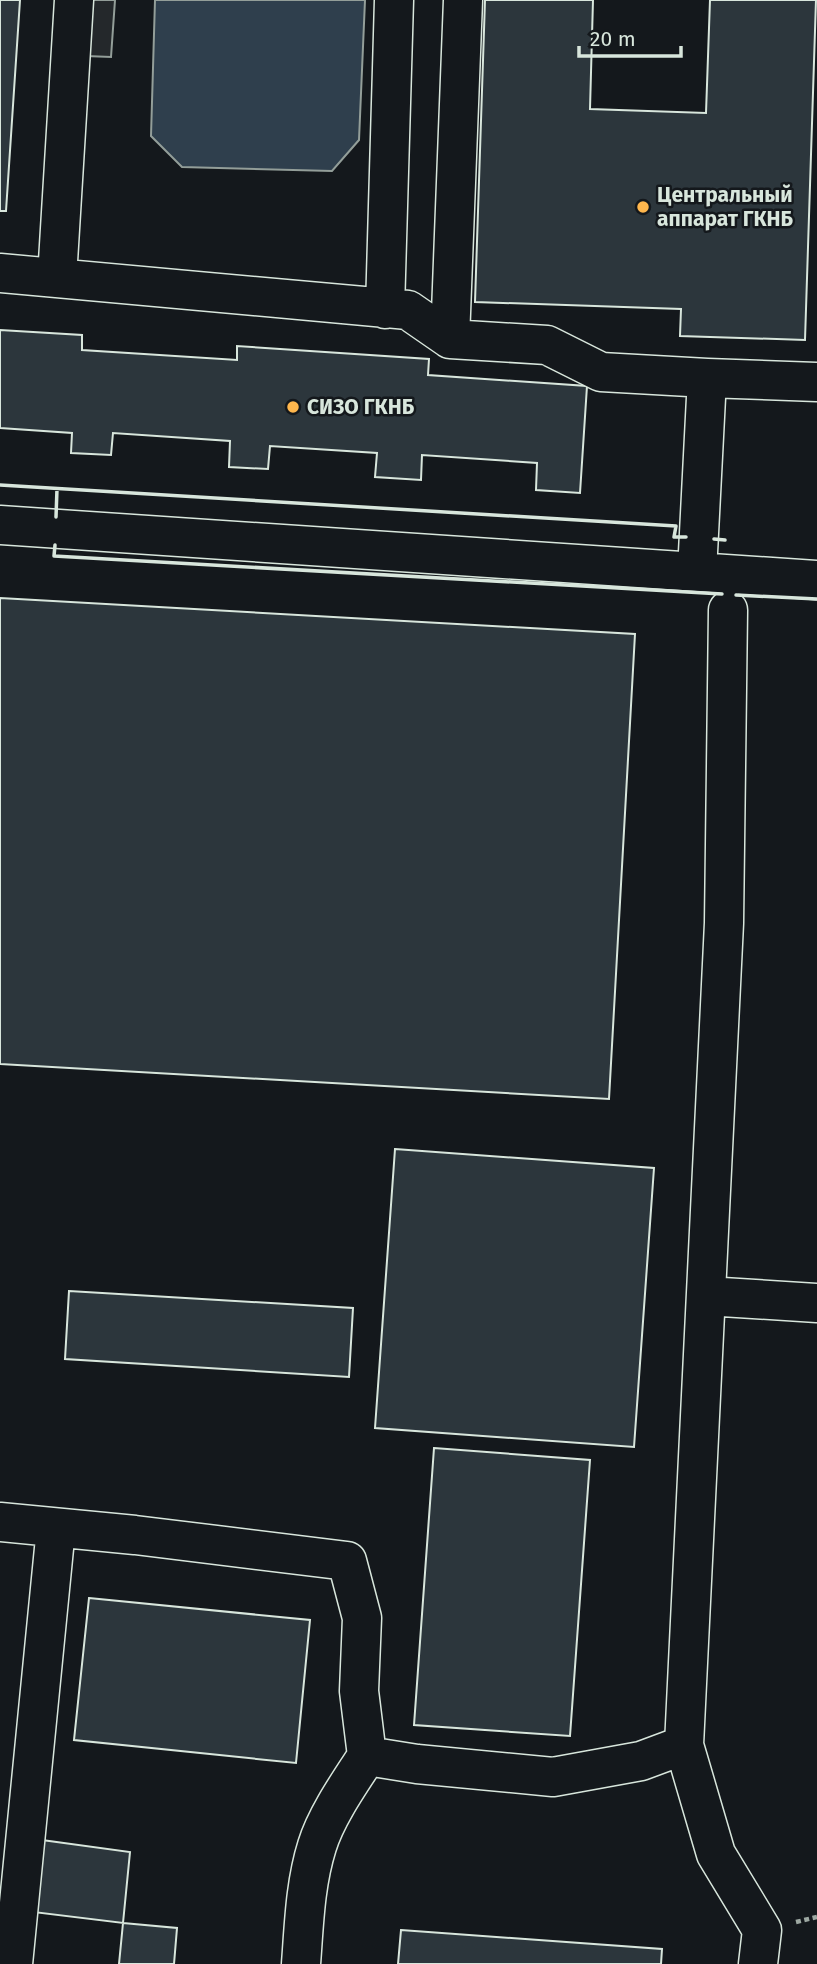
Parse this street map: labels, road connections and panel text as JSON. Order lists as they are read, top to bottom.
{
  "places": ["Центральный аппарат ГКНБ", "СИЗО ГКНБ"],
  "scale_bar": "20 m"
}
